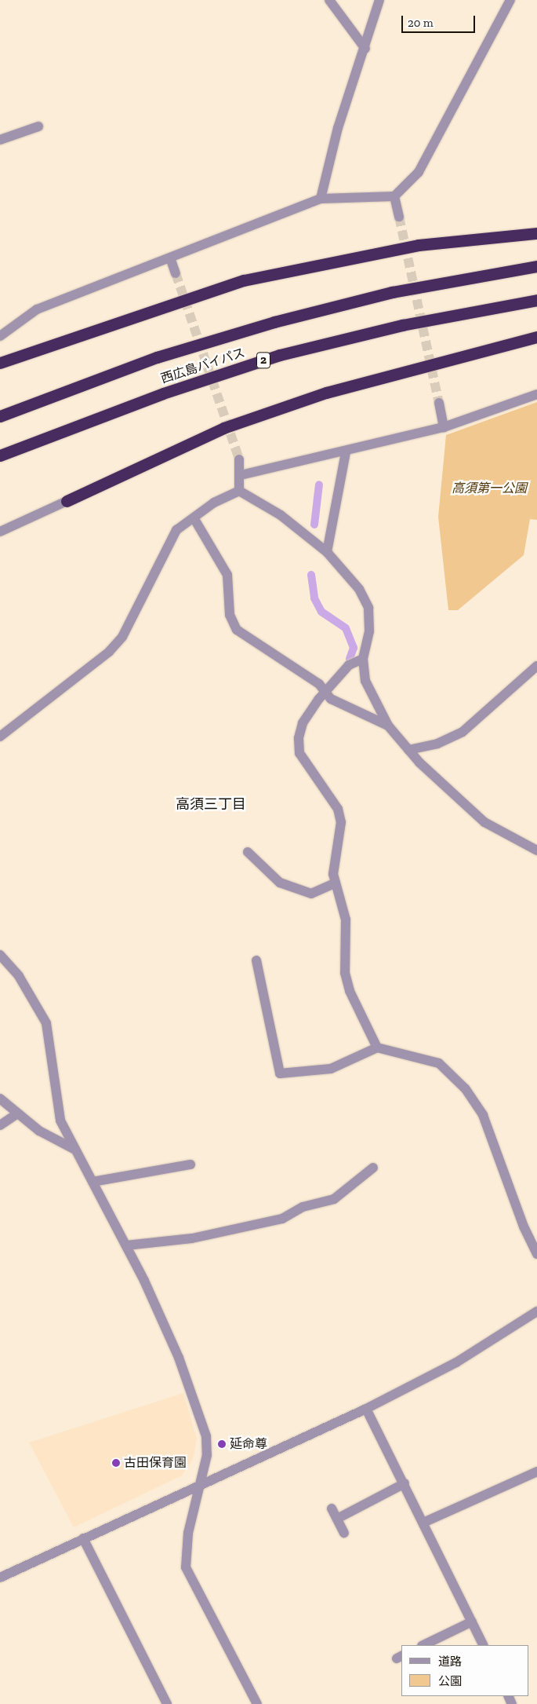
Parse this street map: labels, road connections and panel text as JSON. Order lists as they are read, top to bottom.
{
  "streets": {
    "highway": ["2", "西広島バイパス"]
  },
  "districts": ["高須三丁目"],
  "parks": ["高須第一公園"],
  "places": ["延命尊", "古田保育園"],
  "legend": ["道路", "公園"],
  "scale_bar": "20 m"
}
